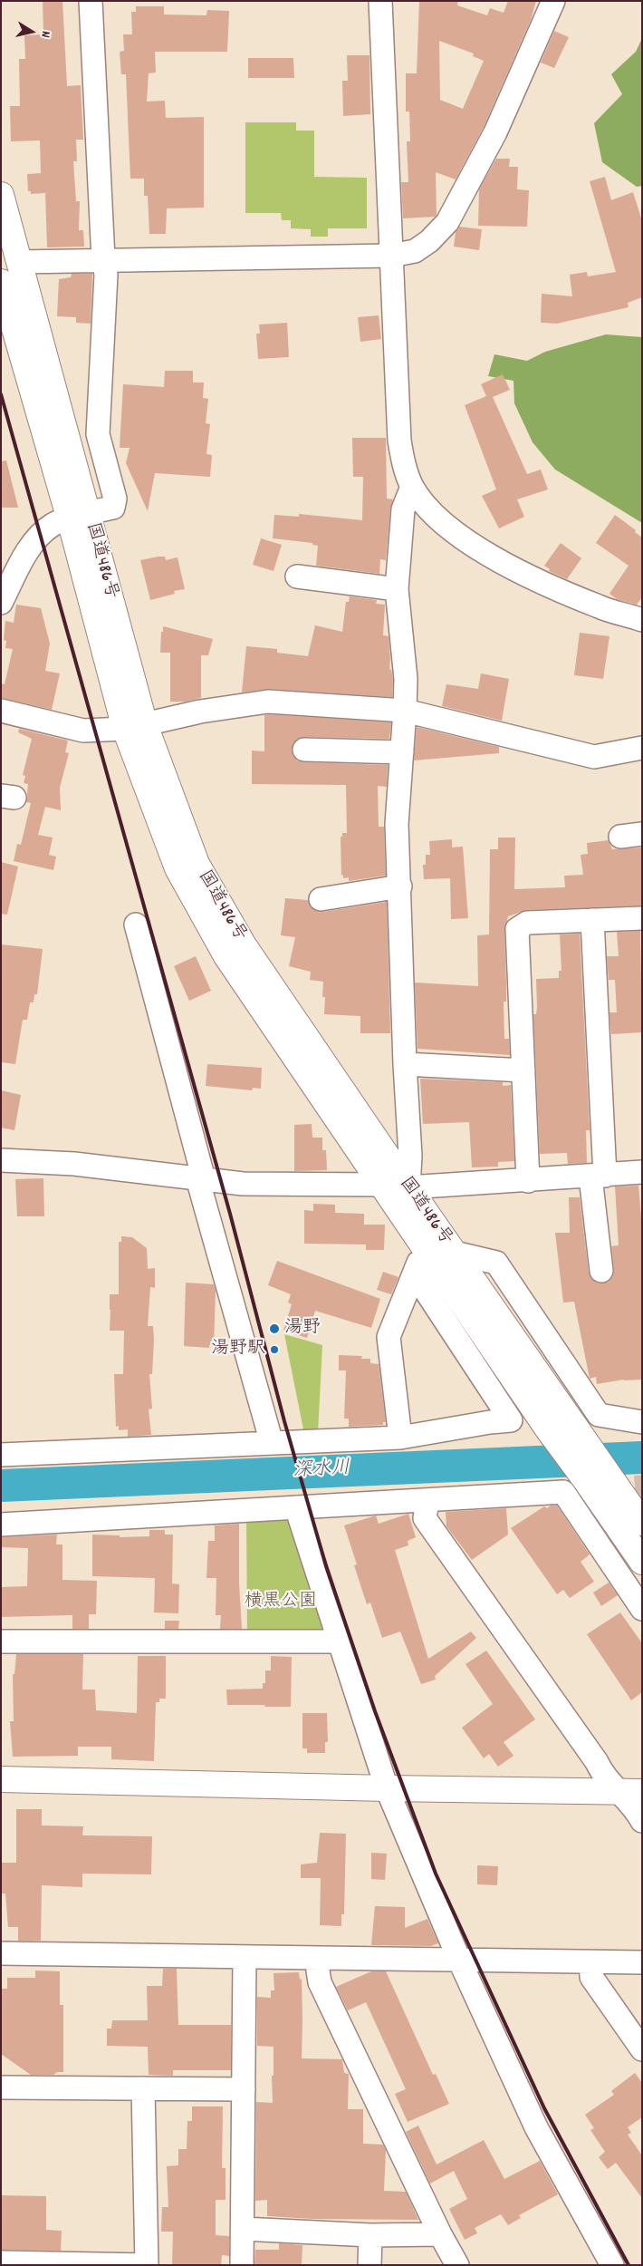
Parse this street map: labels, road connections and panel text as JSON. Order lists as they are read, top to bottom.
{
  "streets": {
    "main road": ["国道486号"]
  },
  "water": ["深水川"],
  "parks": ["横黒公園"],
  "places": ["湯野", "湯野駅"],
  "north": "right"
}
